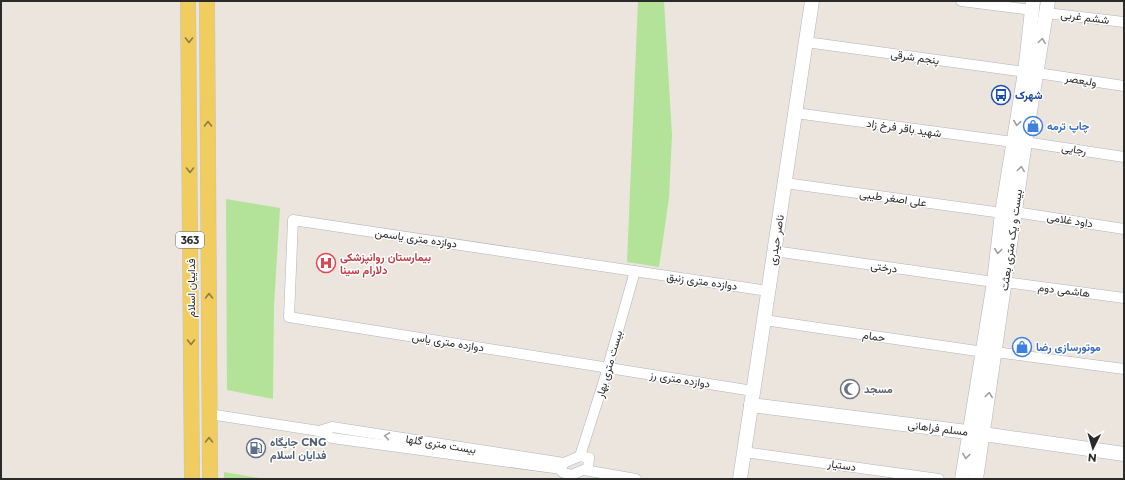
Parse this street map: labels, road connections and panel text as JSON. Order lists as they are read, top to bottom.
{
  "streets": {
    "main road": ["363", "فداییان اسلام"],
    "street": [
      "ششم غربی",
      "پنجم شرقی",
      "ولیعصر",
      "شهید باقر فرخ زاد",
      "رجایی",
      "علی اصغر طیبی",
      "داود غلامی",
      "دوازده متری یاسمن",
      "ناصر حیدری",
      "بیست و یک متری بعثت",
      "درختی",
      "دوازده متری زنبق",
      "هاشمی دوم",
      "حمام",
      "دوازده متری یاس",
      "بیست متری بهار",
      "دوازده متری رز",
      "مسلم فراهانی",
      "بیست متری گلها",
      "دستیار"
    ]
  },
  "crossings": [
    ["ششم غربی", "بیست و یک متری بعثت"],
    ["پنجم شرقی", "ولیعصر"],
    ["پنجم شرقی", "ناصر حیدری"],
    ["پنجم شرقی", "بیست و یک متری بعثت"],
    ["ولیعصر", "بیست و یک متری بعثت"],
    ["شهید باقر فرخ زاد", "رجایی"],
    ["شهید باقر فرخ زاد", "ناصر حیدری"],
    ["شهید باقر فرخ زاد", "بیست و یک متری بعثت"],
    ["رجایی", "بیست و یک متری بعثت"],
    ["علی اصغر طیبی", "داود غلامی"],
    ["علی اصغر طیبی", "ناصر حیدری"],
    ["علی اصغر طیبی", "بیست و یک متری بعثت"],
    ["داود غلامی", "بیست و یک متری بعثت"],
    ["دوازده متری یاسمن", "دوازده متری زنبق"],
    ["دوازده متری یاسمن", "دوازده متری یاس"],
    ["دوازده متری یاسمن", "بیست متری بهار"],
    ["ناصر حیدری", "درختی"],
    ["ناصر حیدری", "دوازده متری زنبق"],
    ["ناصر حیدری", "حمام"],
    ["ناصر حیدری", "دوازده متری رز"],
    ["ناصر حیدری", "مسلم فراهانی"],
    ["ناصر حیدری", "دستیار"],
    ["بیست و یک متری بعثت", "درختی"],
    ["بیست و یک متری بعثت", "هاشمی دوم"],
    ["بیست و یک متری بعثت", "حمام"],
    ["بیست و یک متری بعثت", "مسلم فراهانی"],
    ["درختی", "هاشمی دوم"],
    ["دوازده متری زنبق", "بیست متری بهار"],
    ["فداییان اسلام", "بیست متری گلها"],
    ["دوازده متری یاس", "بیست متری بهار"],
    ["دوازده متری یاس", "دوازده متری رز"],
    ["بیست متری بهار", "دوازده متری رز"]
  ],
  "places": {
    "bus stop": ["شهرک"],
    "shop": ["چاپ ترمه", "موتورسازی رضا"],
    "hospital": ["بیمارستان روانپزشکی دلارام سینا"],
    "mosque": ["مسجد"],
    "fuel station": ["جایگاه CNG فدایان اسلام"]
  },
  "north": "bottom"
}
